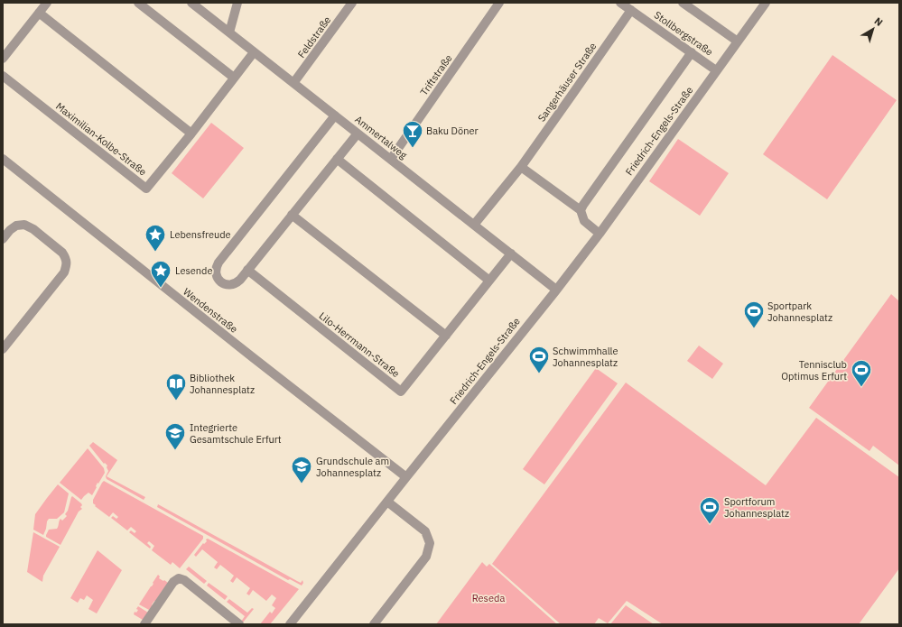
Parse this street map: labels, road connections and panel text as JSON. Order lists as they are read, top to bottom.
{
  "streets": {
    "street": [
      "Stollbergstraße",
      "Feldstraße",
      "Triftstraße",
      "Sangerhäuser Straße",
      "Friedrich-Engels-Straße",
      "Ammertalweg",
      "Maximilian-Kolbe-Straße",
      "Wendenstraße",
      "Lilo-Herrmann-Straße"
    ]
  },
  "crossings": [
    ["Stollbergstraße", "Sangerhäuser Straße"],
    ["Stollbergstraße", "Friedrich-Engels-Straße"],
    ["Feldstraße", "Ammertalweg"],
    ["Triftstraße", "Ammertalweg"],
    ["Sangerhäuser Straße", "Ammertalweg"],
    ["Friedrich-Engels-Straße", "Ammertalweg"],
    ["Friedrich-Engels-Straße", "Wendenstraße"],
    ["Ammertalweg", "Maximilian-Kolbe-Straße"],
    ["Ammertalweg", "Lilo-Herrmann-Straße"]
  ],
  "parks": ["Reseda"],
  "places": {
    "bar": ["Baku Döner"],
    "place": ["Lebensfreude", "Lesende"],
    "sports": [
      "Sportpark Johannesplatz",
      "Schwimmhalle Johannesplatz",
      "Tennisclub Optimus Erfurt",
      "Sportforum Johannesplatz"
    ],
    "library": ["Bibliothek Johannesplatz"],
    "school or university": ["Integrierte Gesamtschule Erfurt", "Grundschule am Johannesplatz"]
  },
  "north": "top right"
}
